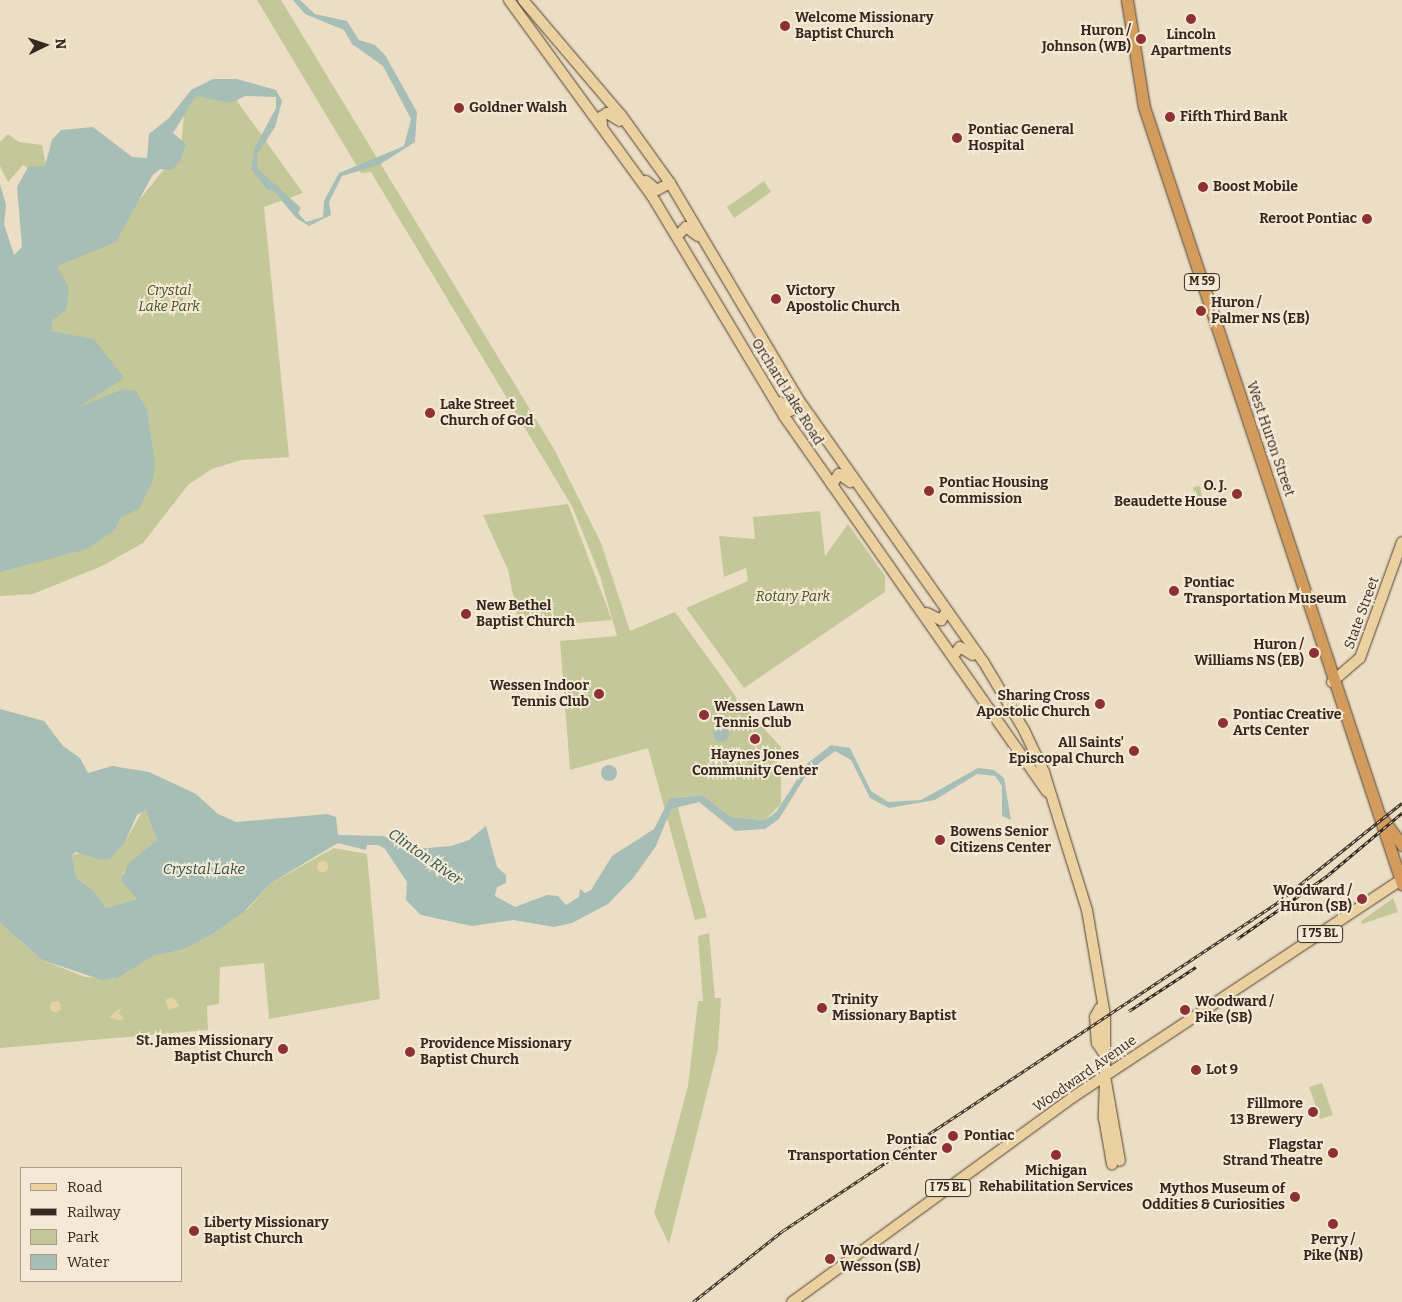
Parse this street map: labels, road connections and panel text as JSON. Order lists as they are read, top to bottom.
{
  "streets": {
    "highway": ["M 59", "West Huron Street"],
    "main road": [
      "Orchard Lake Road",
      "State Street",
      "I 75 BL",
      "Woodward Avenue"
    ]
  },
  "crossings": [
    ["M 59", "West Huron Street"],
    ["Orchard Lake Road", "Woodward Avenue"],
    ["West Huron Street", "State Street"],
    ["West Huron Street", "Woodward Avenue"]
  ],
  "water": ["Clinton River", "Crystal Lake"],
  "parks": ["Crystal Lake Park", "Rotary Park"],
  "places": [
    "Lincoln Apartments",
    "Welcome Missionary Baptist Church",
    "Huron / Johnson (WB)",
    "Goldner Walsh",
    "Fifth Third Bank",
    "Pontiac General Hospital",
    "Boost Mobile",
    "Reroot Pontiac",
    "Victory Apostolic Church",
    "Huron / Palmer NS (EB)",
    "Lake Street Church of God",
    "Pontiac Housing Commission",
    "O. J. Beaudette House",
    "Pontiac Transportation Museum",
    "New Bethel Baptist Church",
    "Huron / Williams NS (EB)",
    "Wessen Indoor Tennis Club",
    "Sharing Cross Apostolic Church",
    "Wessen Lawn Tennis Club",
    "Pontiac Creative Arts Center",
    "Haynes Jones Community Center",
    "All Saints' Episcopal Church",
    "Bowens Senior Citizens Center",
    "Woodward / Huron (SB)",
    "Trinity Missionary Baptist",
    "Woodward / Pike (SB)",
    "St. James Missionary Baptist Church",
    "Providence Missionary Baptist Church",
    "Lot 9",
    "Fillmore 13 Brewery",
    "Pontiac",
    "Pontiac Transportation Center",
    "Flagstar Strand Theatre",
    "Michigan Rehabilitation Services",
    "Mythos Museum of Oddities & Curiosities",
    "Perry / Pike (NB)",
    "Liberty Missionary Baptist Church",
    "Woodward / Wesson (SB)"
  ],
  "legend": [
    "Road",
    "Railway",
    "Park",
    "Water"
  ],
  "north": "right"
}
